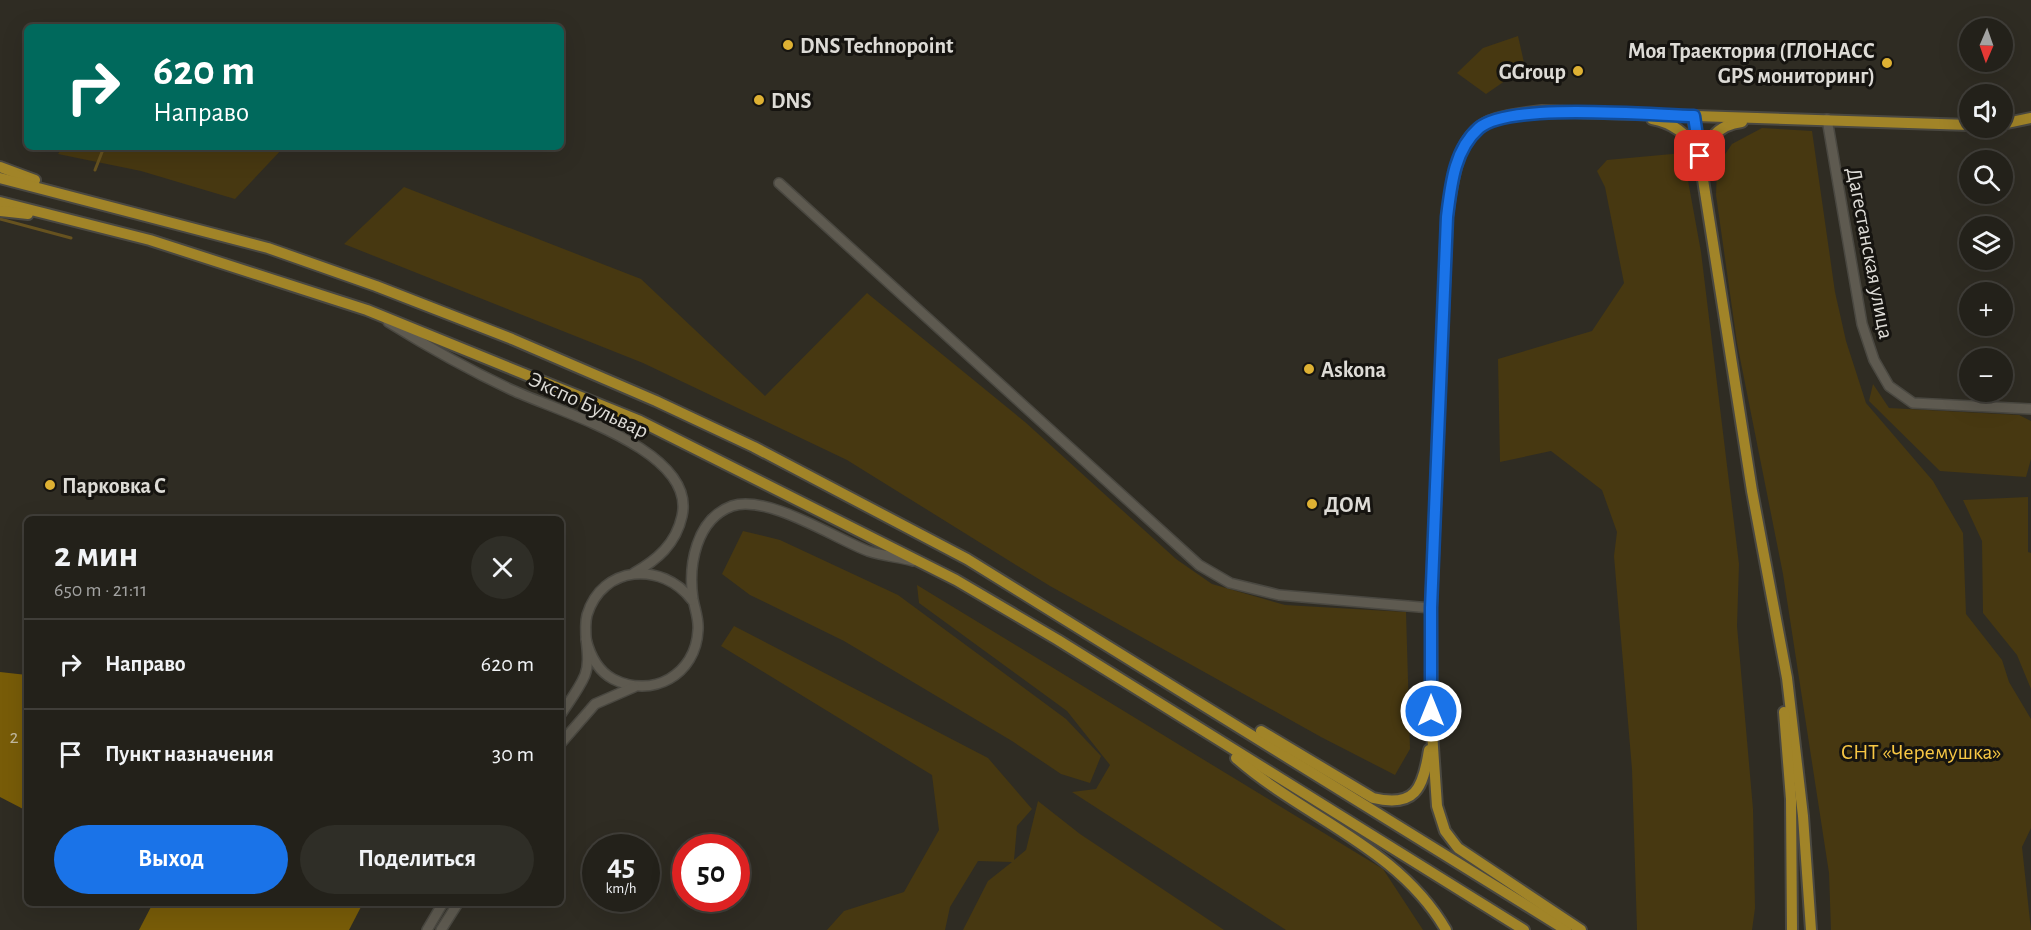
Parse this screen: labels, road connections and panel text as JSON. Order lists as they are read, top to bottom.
{
  "streets": {
    "street": ["Дагестанская улица", "Экспо Бульвар"]
  },
  "parks": ["СНТ «Черемушка»"],
  "places": [
    "DNS Technopoint",
    "Моя Траектория (ГЛОНАСС GPS мониторинг)",
    "GGroup",
    "DNS",
    "Askona",
    "Парковка C",
    "ДОМ"
  ],
  "house_numbers": ["2"],
  "north": "bottom",
  "page": {
    "map_buttons": ["+", "−"],
    "turn": ["620 m", "Направо"],
    "heading": ["2 мин", "650 m · 21:11"],
    "list": [
      {
        "name": "Направо",
        "value": "620 m"
      },
      {
        "name": "Пункт назначения",
        "value": "30 m"
      }
    ],
    "buttons": ["Выход", "Поделиться"],
    "speed": "45 km/h",
    "limit": "50"
  }
}
